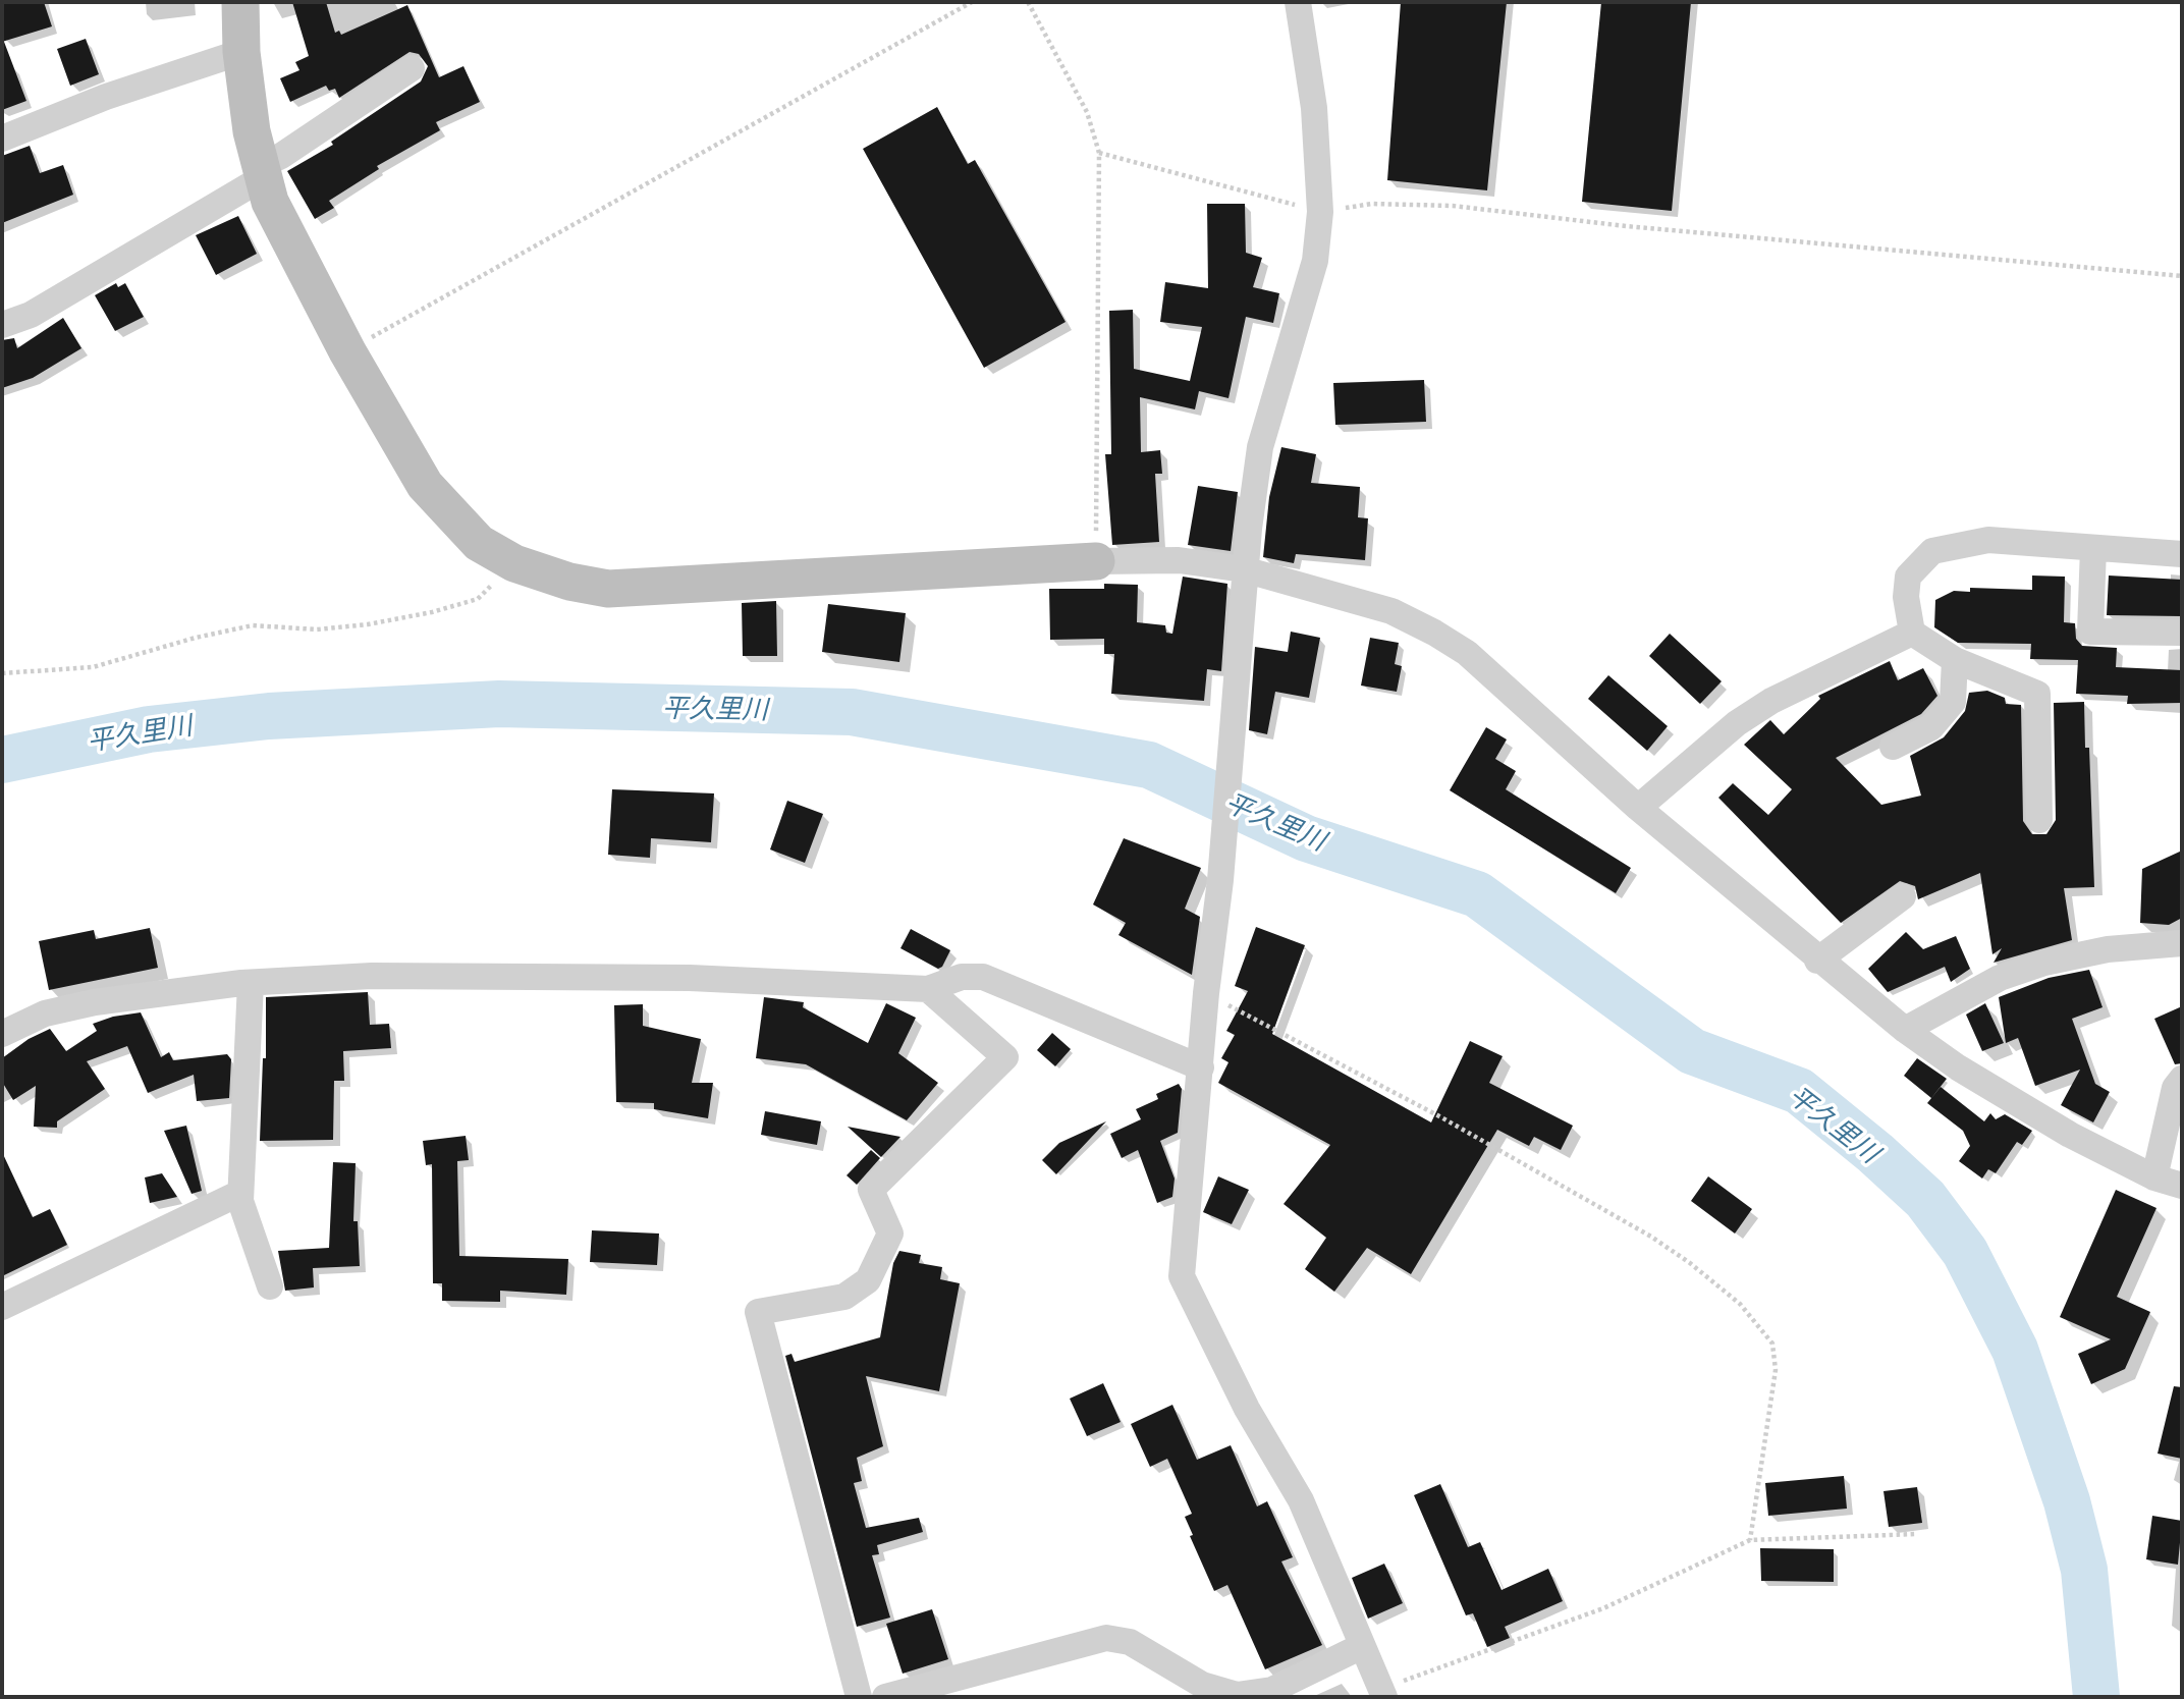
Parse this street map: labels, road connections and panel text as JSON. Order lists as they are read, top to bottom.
{
  "water": ["平久里川"]
}
